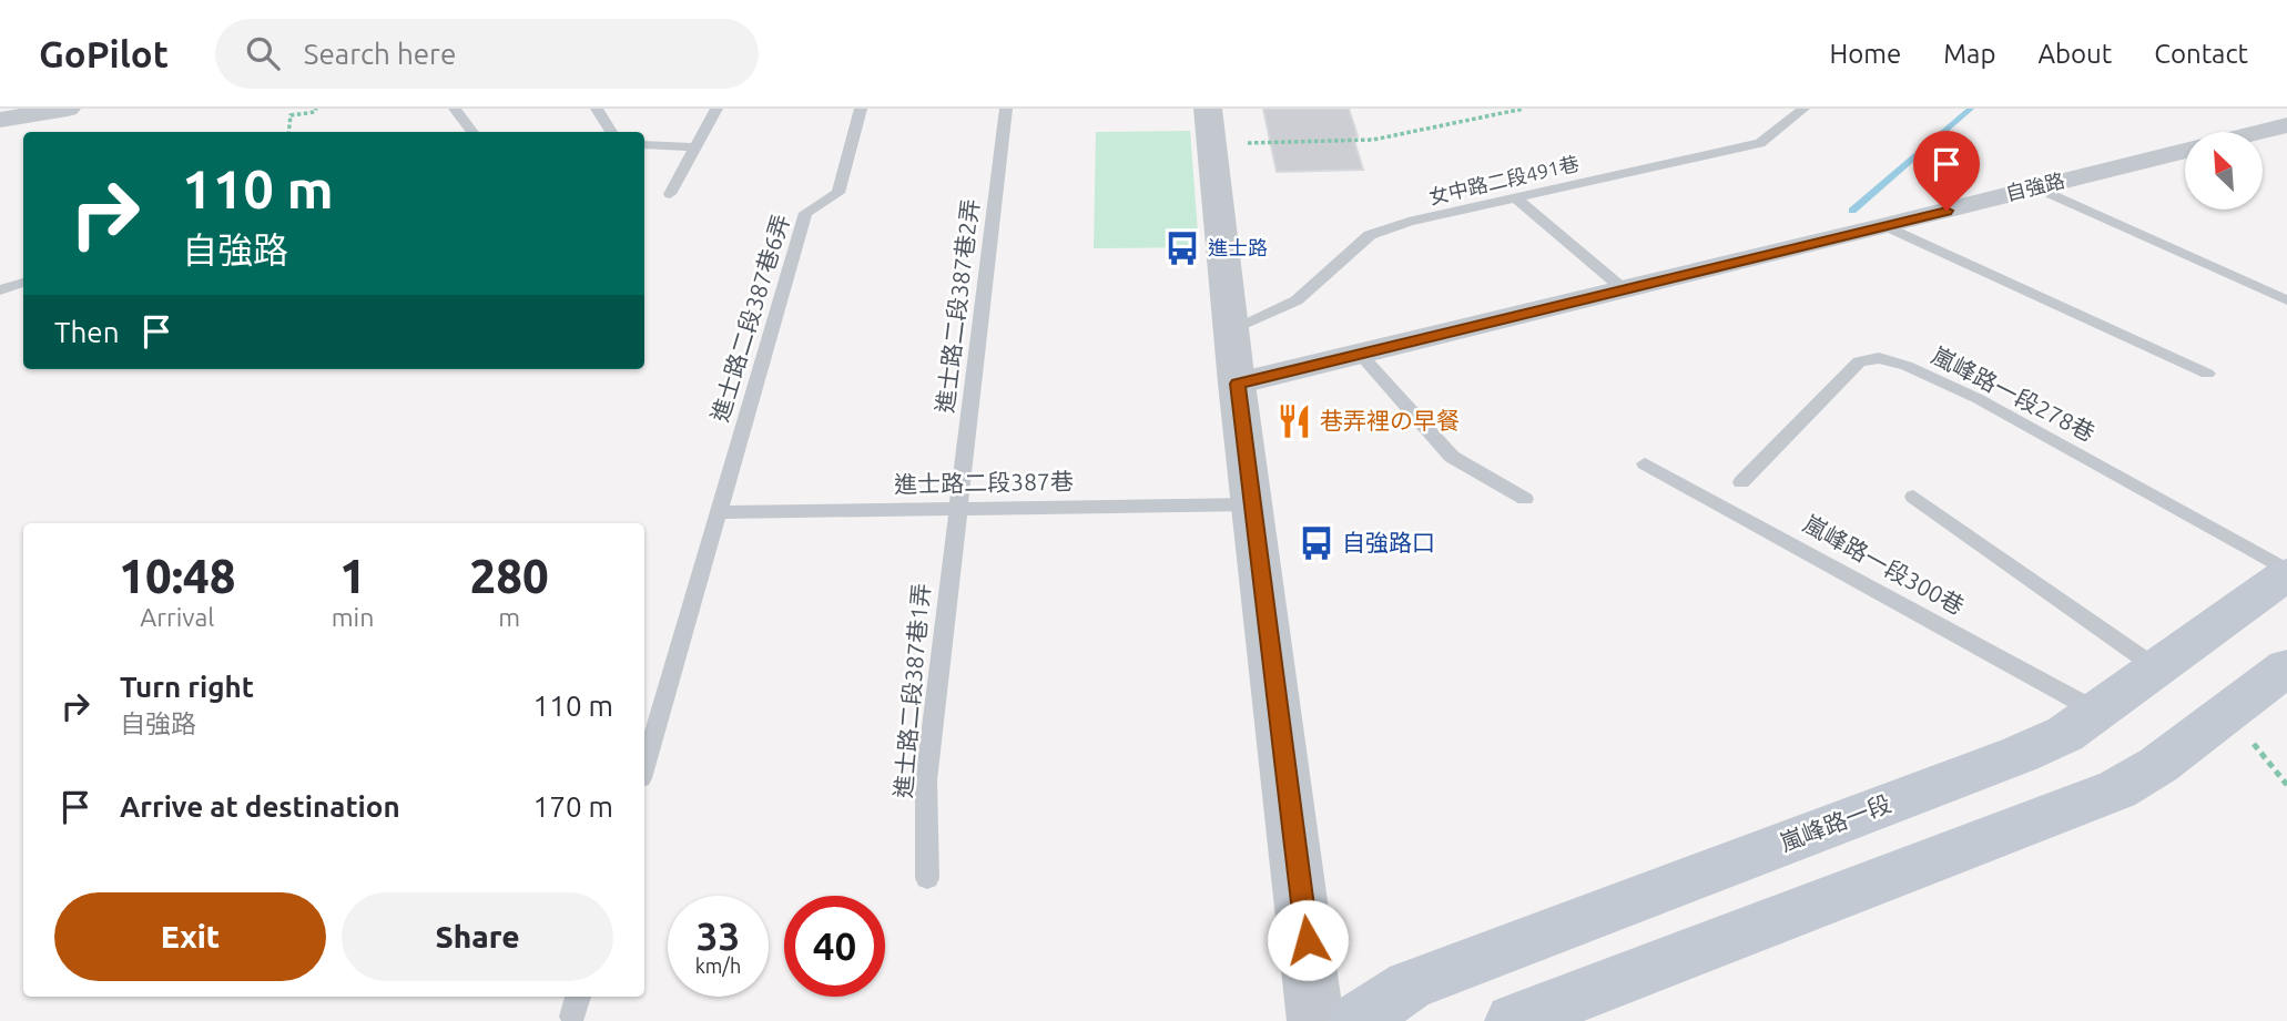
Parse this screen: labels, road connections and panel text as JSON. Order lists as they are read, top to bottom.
{
  "streets": {
    "main road": ["嵐峰路一段"],
    "street": ["自強路"],
    "lane": [
      "女中路二段491巷",
      "進士路二段387巷2弄",
      "進士路二段387巷6弄",
      "嵐峰路一段278巷",
      "進士路二段387巷",
      "嵐峰路一段300巷",
      "進士路二段387巷1弄"
    ]
  },
  "crossings": [
    ["進士路二段387巷2弄", "進士路二段387巷"],
    ["進士路二段387巷2弄", "進士路二段387巷1弄"],
    ["進士路二段387巷6弄", "進士路二段387巷"],
    ["嵐峰路一段278巷", "嵐峰路一段"],
    ["進士路二段387巷", "進士路二段387巷1弄"],
    ["嵐峰路一段300巷", "嵐峰路一段"]
  ],
  "places": {
    "bus stop": ["進士路", "自強路口"],
    "restaurant": ["巷弄裡の早餐"]
  },
  "north": "top left",
  "page": {
    "header": "GoPilot",
    "search": "Search here",
    "nav": [
      "Home",
      "Map",
      "About",
      "Contact"
    ],
    "turn": ["110 m", "自強路"],
    "then": "Then",
    "eta": [
      "10:48",
      "Arrival",
      "1",
      "min",
      "280",
      "m"
    ],
    "list": [
      {
        "name": "Turn right",
        "note": "自強路",
        "value": "110 m"
      },
      {
        "name": "Arrive at destination",
        "value": "170 m"
      }
    ],
    "buttons": ["Exit", "Share"],
    "speed": "33 km/h",
    "limit": "40"
  }
}
